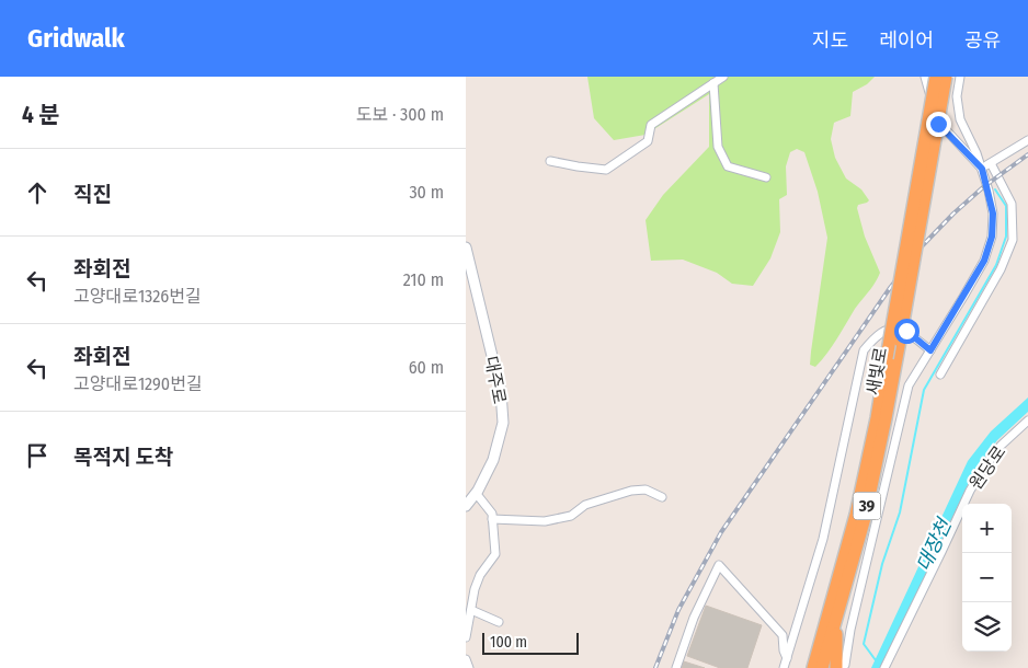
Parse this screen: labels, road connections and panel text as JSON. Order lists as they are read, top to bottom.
{
  "streets": {
    "highway": ["새빛로", "39"],
    "street": ["대주로", "원당로"]
  },
  "water": ["대장천"],
  "scale_bar": "100 m",
  "page": {
    "header": "Gridwalk",
    "nav": ["지도", "레이어", "공유"],
    "heading": ["4 분", "도보 · 300 m"],
    "list": [
      ["직진", "30 m"],
      ["좌회전", "고양대로1326번길", "210 m"],
      ["좌회전", "고양대로1290번길", "60 m"],
      "목적지 도착"
    ],
    "map_buttons": ["+", "−"],
    "scale": "100 m"
  }
}
